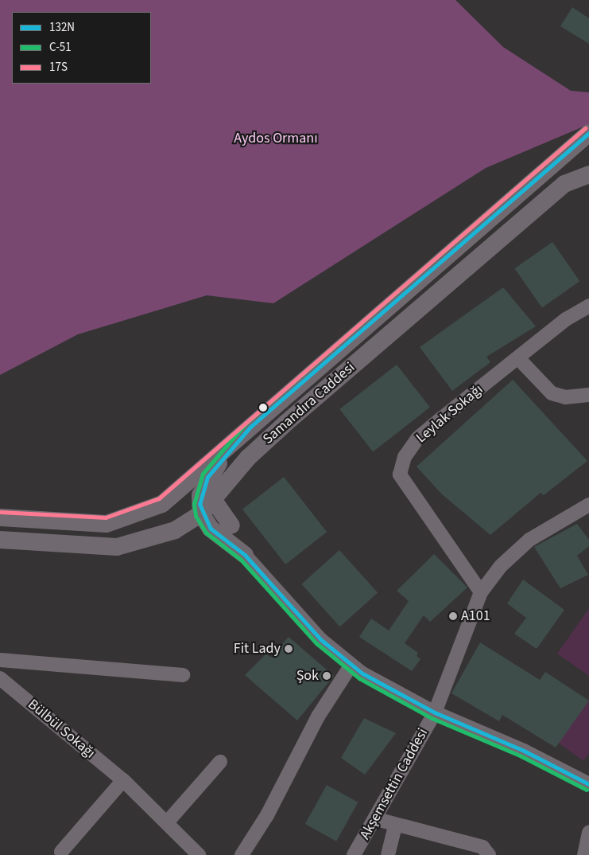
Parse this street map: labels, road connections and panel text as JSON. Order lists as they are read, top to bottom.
{
  "streets": {
    "main road": ["Samandıra Caddesi"],
    "street": ["Leylak Sokağı", "Bülbül Sokağı", "Akşemsettin Caddesi"]
  },
  "crossings": [
    ["Leylak Sokağı", "Akşemsettin Caddesi"]
  ],
  "parks": ["Aydos Ormanı"],
  "places": ["A101", "Fit Lady", "Şok"],
  "lines": ["transit line C-51", "transit line 17S", "transit line 132N"],
  "legend": ["132N", "C-51", "17S"]
}
